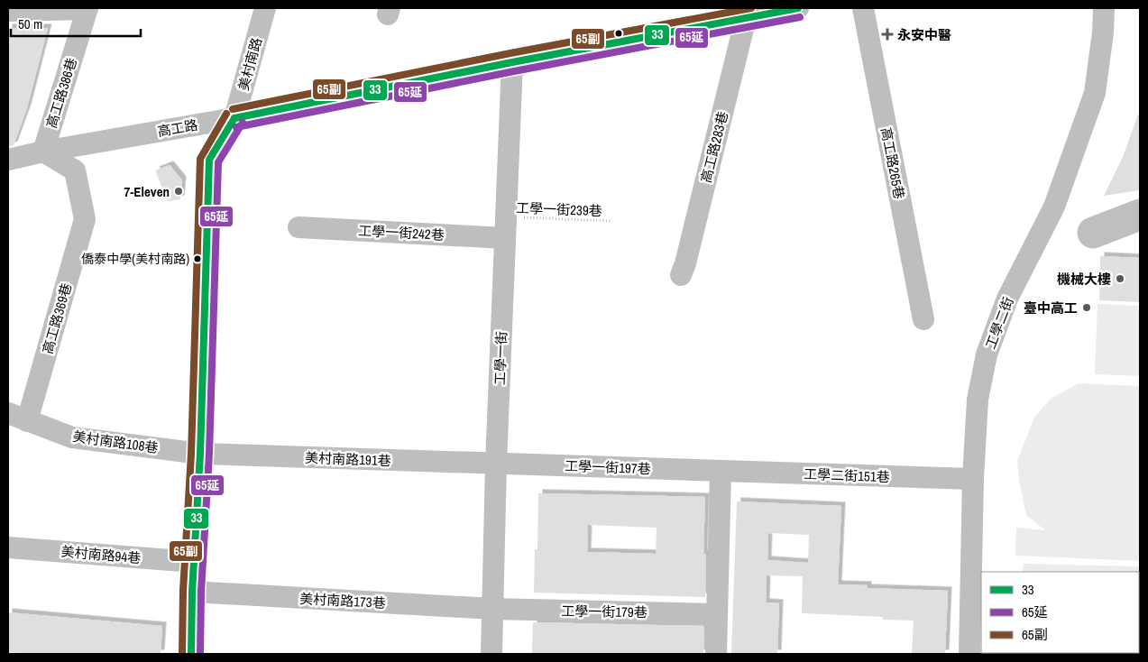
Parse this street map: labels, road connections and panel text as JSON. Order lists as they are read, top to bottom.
{
  "streets": {
    "street": [
      "美村南路",
      "高工路386巷",
      "高工路",
      "高工路283巷",
      "高工路265巷",
      "工學一街242巷",
      "高工路369巷",
      "工學二街",
      "工學一街",
      "美村南路108巷",
      "美村南路191巷",
      "工學一街197巷",
      "工學二街151巷",
      "美村南路94巷",
      "美村南路173巷",
      "工學一街179巷"
    ],
    "path": ["工學一街239巷"]
  },
  "crossings": [
    ["美村南路", "高工路"],
    ["美村南路", "美村南路108巷"],
    ["美村南路", "美村南路191巷"],
    ["美村南路", "美村南路94巷"],
    ["美村南路", "美村南路173巷"],
    ["高工路386巷", "高工路"],
    ["高工路386巷", "高工路369巷"],
    ["高工路", "高工路283巷"],
    ["高工路", "高工路369巷"],
    ["高工路", "工學一街"],
    ["工學一街239巷", "工學一街"],
    ["工學一街242巷", "工學一街"],
    ["高工路369巷", "美村南路108巷"],
    ["工學二街", "工學二街151巷"],
    ["工學一街", "美村南路191巷"],
    ["工學一街", "工學一街197巷"],
    ["工學一街", "美村南路173巷"],
    ["工學一街", "工學一街179巷"],
    ["美村南路108巷", "美村南路191巷"],
    ["美村南路191巷", "工學一街197巷"],
    ["工學一街197巷", "工學二街151巷"],
    ["美村南路173巷", "工學一街179巷"]
  ],
  "places": {
    "health": ["永安中醫"],
    "other": [
      "7-Eleven",
      "僑泰中學(美村南路)",
      "機械大樓",
      "臺中高工"
    ]
  },
  "lines": ["transit line 33", "transit line 65副", "transit line 65延"],
  "legend": ["33", "65延", "65副"],
  "scale_bar": "50 m"
}
